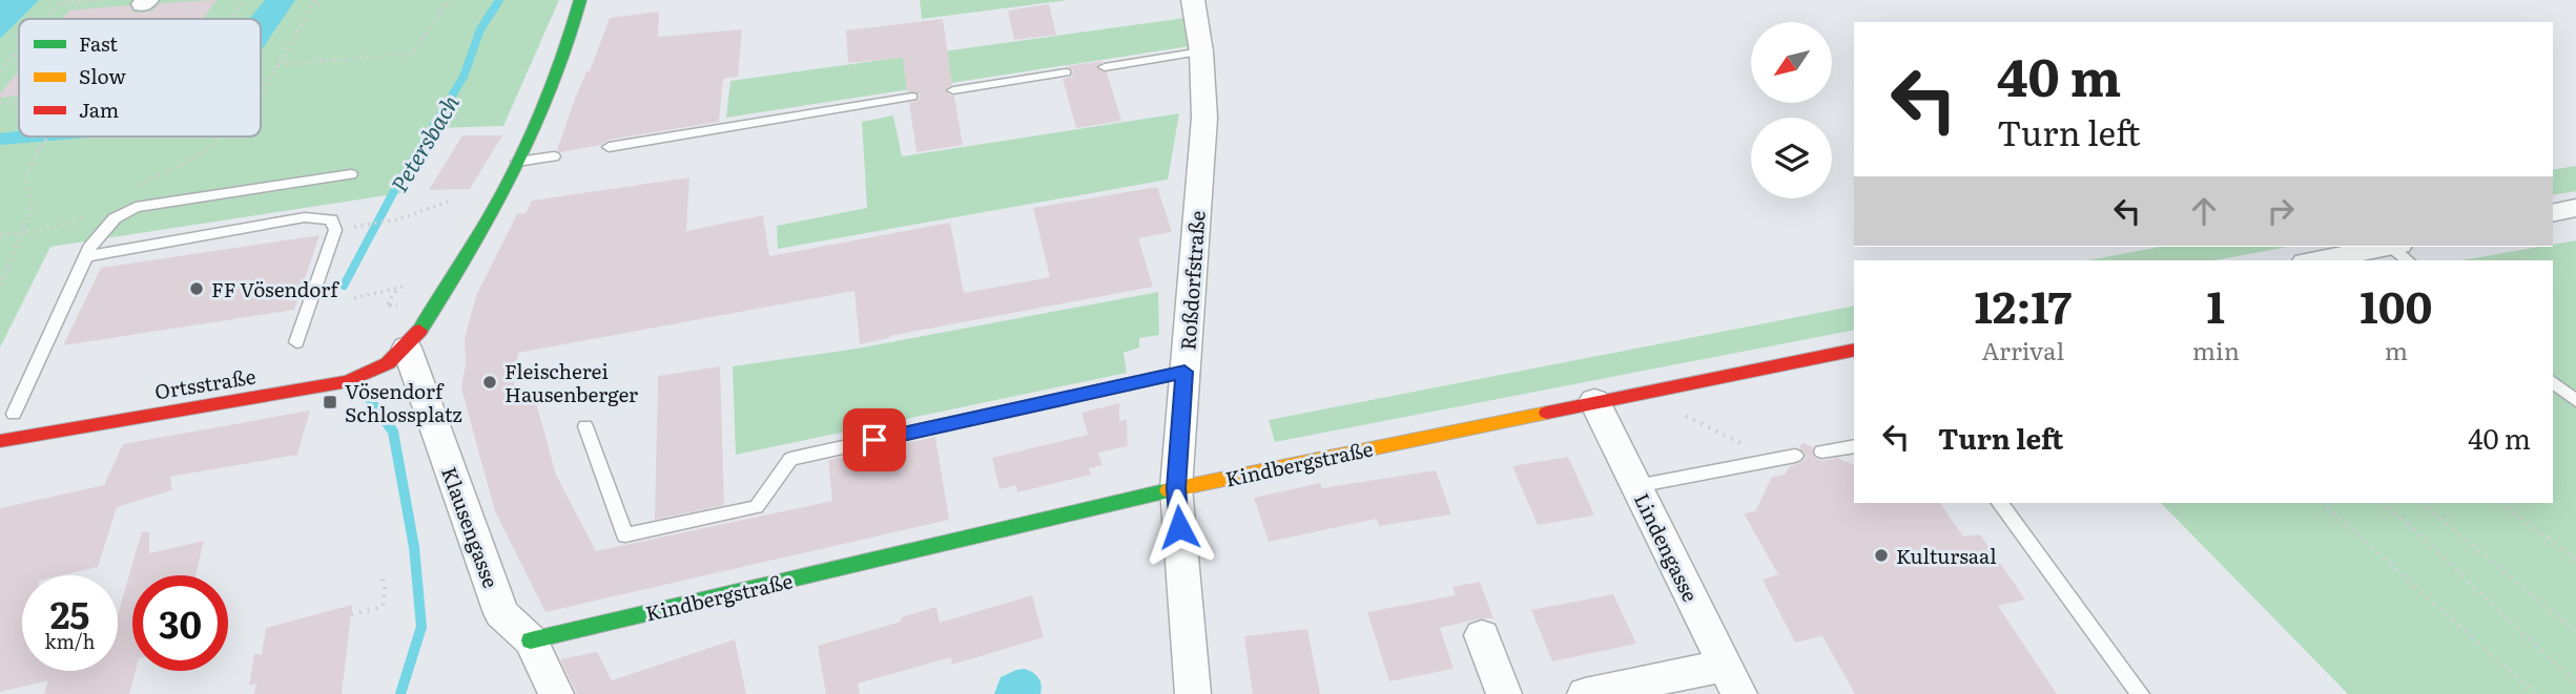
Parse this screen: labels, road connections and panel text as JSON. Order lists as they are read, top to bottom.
{
  "streets": {
    "street": [
      "Roßdorfstraße",
      "Ortsstraße",
      "Kindbergstraße",
      "Klausengasse",
      "Lindengasse"
    ]
  },
  "crossings": [
    ["Roßdorfstraße", "Kindbergstraße"],
    ["Ortsstraße", "Klausengasse"],
    ["Kindbergstraße", "Klausengasse"],
    ["Kindbergstraße", "Lindengasse"]
  ],
  "water": ["Petersbach"],
  "places": {
    "other": ["FF Vösendorf", "Fleischerei Hausenberger", "Kultursaal"],
    "transit": ["Vösendorf Schlossplatz"]
  },
  "legend": ["Fast", "Slow", "Jam"],
  "north": "bottom left",
  "page": {
    "turn": ["40 m", "Turn left"],
    "eta": [
      "12:17",
      "Arrival",
      "1",
      "min",
      "100",
      "m"
    ],
    "list": [
      {
        "name": "Turn left",
        "value": "40 m"
      }
    ],
    "speed": "25 km/h",
    "limit": "30"
  }
}
